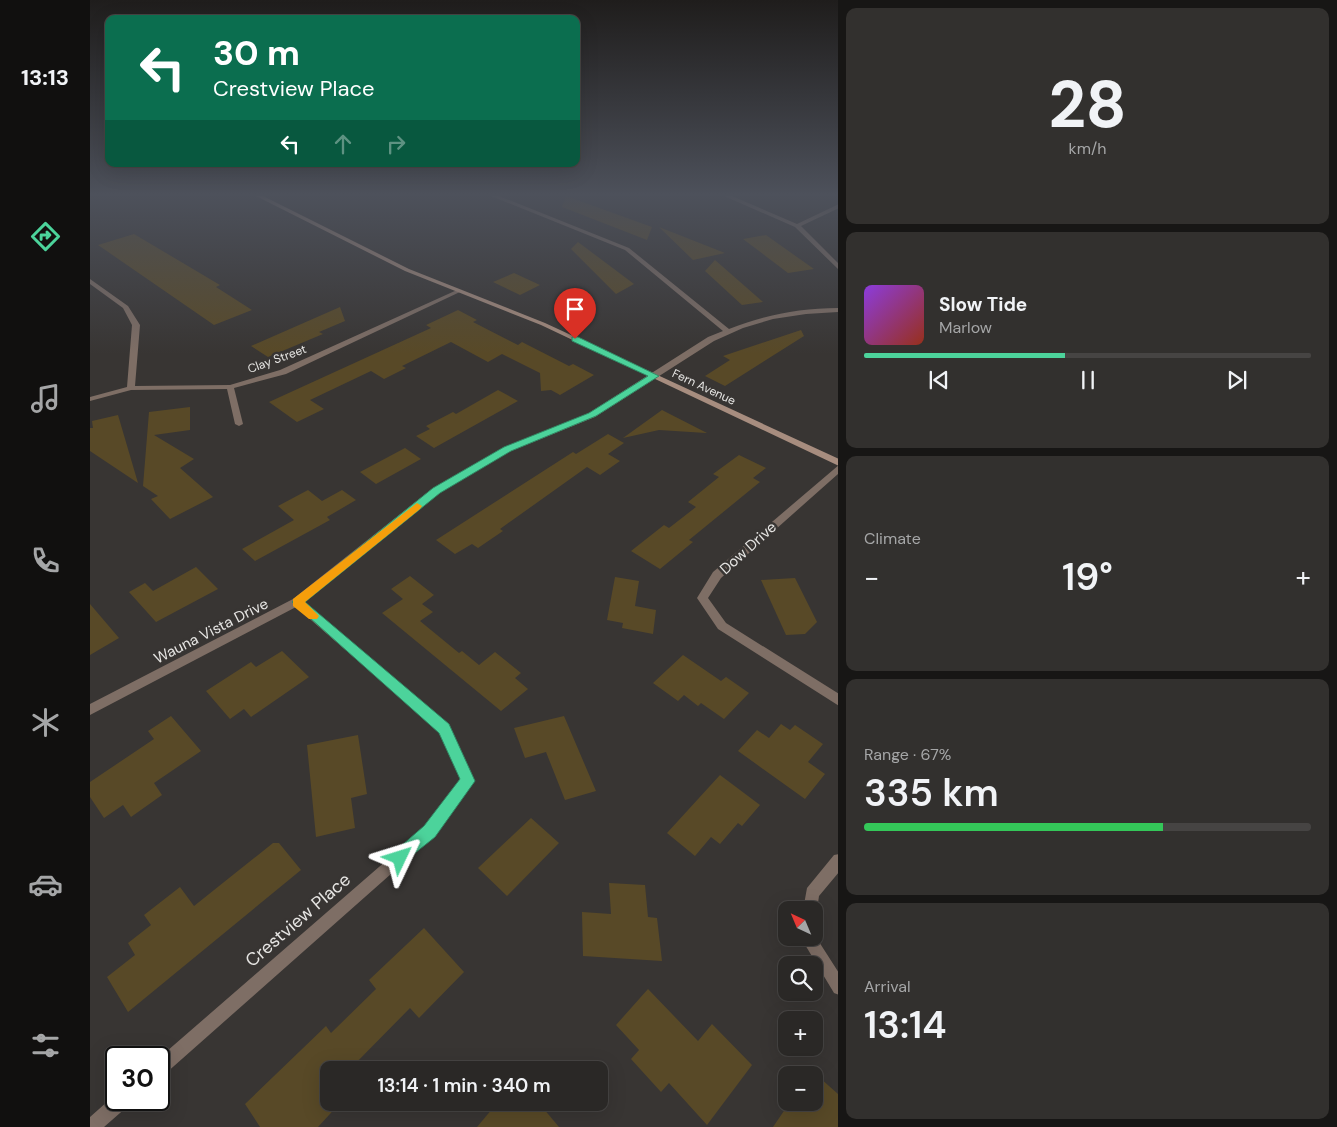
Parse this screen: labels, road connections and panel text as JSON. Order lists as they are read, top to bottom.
{
  "streets": {
    "main road": ["Fern Avenue"],
    "street": [
      "Clay Street",
      "Dow Drive",
      "Wauna Vista Drive",
      "Crestview Place"
    ]
  },
  "crossings": [
    ["Clay Street", "Fern Avenue"],
    ["Fern Avenue", "Wauna Vista Drive"],
    ["Wauna Vista Drive", "Crestview Place"]
  ],
  "north": "top left",
  "page": {
    "tabs": "13:13",
    "tile": [
      ["28", "km/h"],
      "Climate",
      ["Range · 67%", "335 km"],
      ["Arrival", "13:14"]
    ],
    "turn": ["30 m", "Crestview Place"],
    "song": ["Slow Tide", "Marlow"],
    "heat": ["−", "19°", "+"],
    "map_buttons": ["+", "−"],
    "limit": "30",
    "trip": "13:14 · 1 min · 340 m"
  }
}
